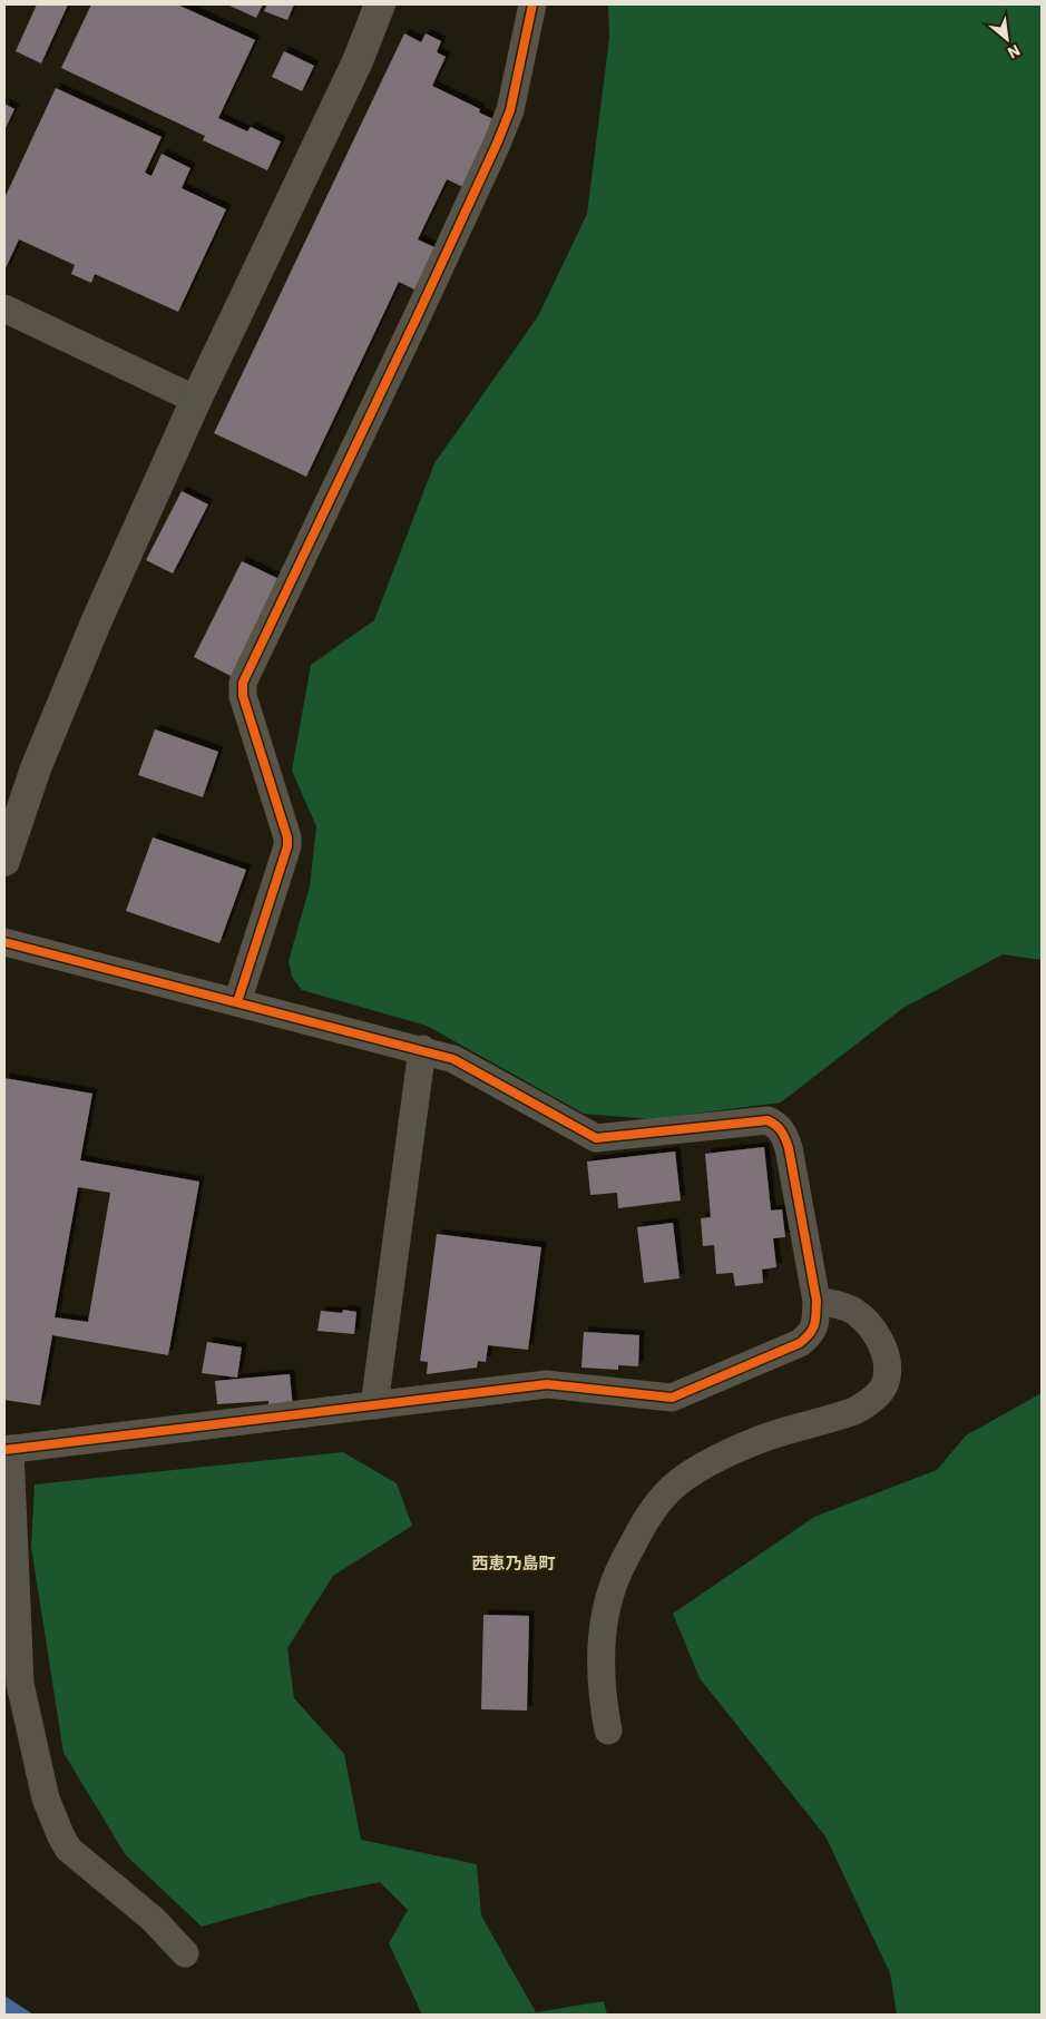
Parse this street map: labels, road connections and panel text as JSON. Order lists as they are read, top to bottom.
{
  "districts": ["西恵乃島町"],
  "north": "bottom right"
}
